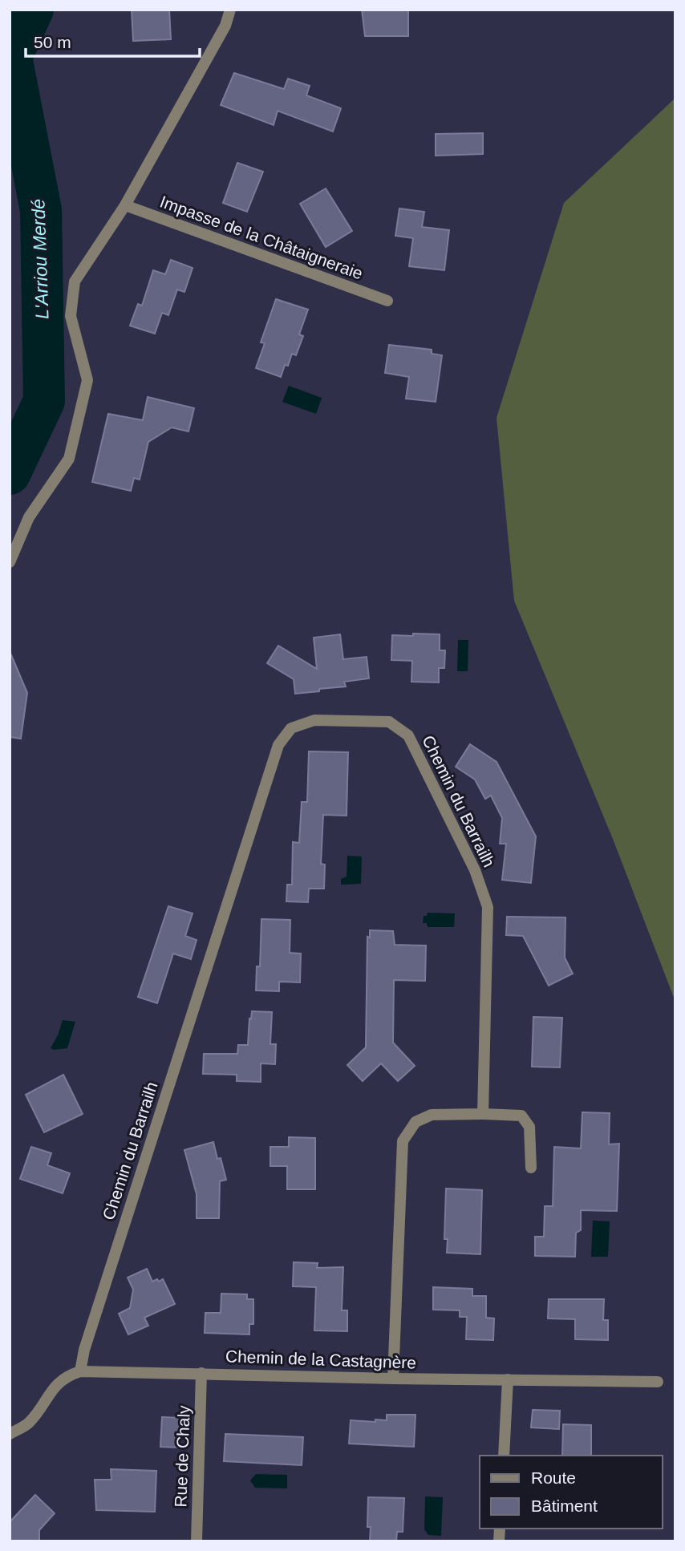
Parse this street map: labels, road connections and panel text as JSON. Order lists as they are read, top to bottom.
{
  "streets": {
    "street": [
      "Impasse de la Châtaigneraie",
      "Chemin du Barrailh",
      "Chemin de la Castagnère",
      "Rue de Chaly"
    ]
  },
  "crossings": [
    ["Chemin du Barrailh", "Chemin de la Castagnère"],
    ["Chemin de la Castagnère", "Rue de Chaly"]
  ],
  "water": ["L'Arriou Merdé"],
  "legend": ["Route", "Bâtiment"],
  "scale_bar": "50 m"
}
